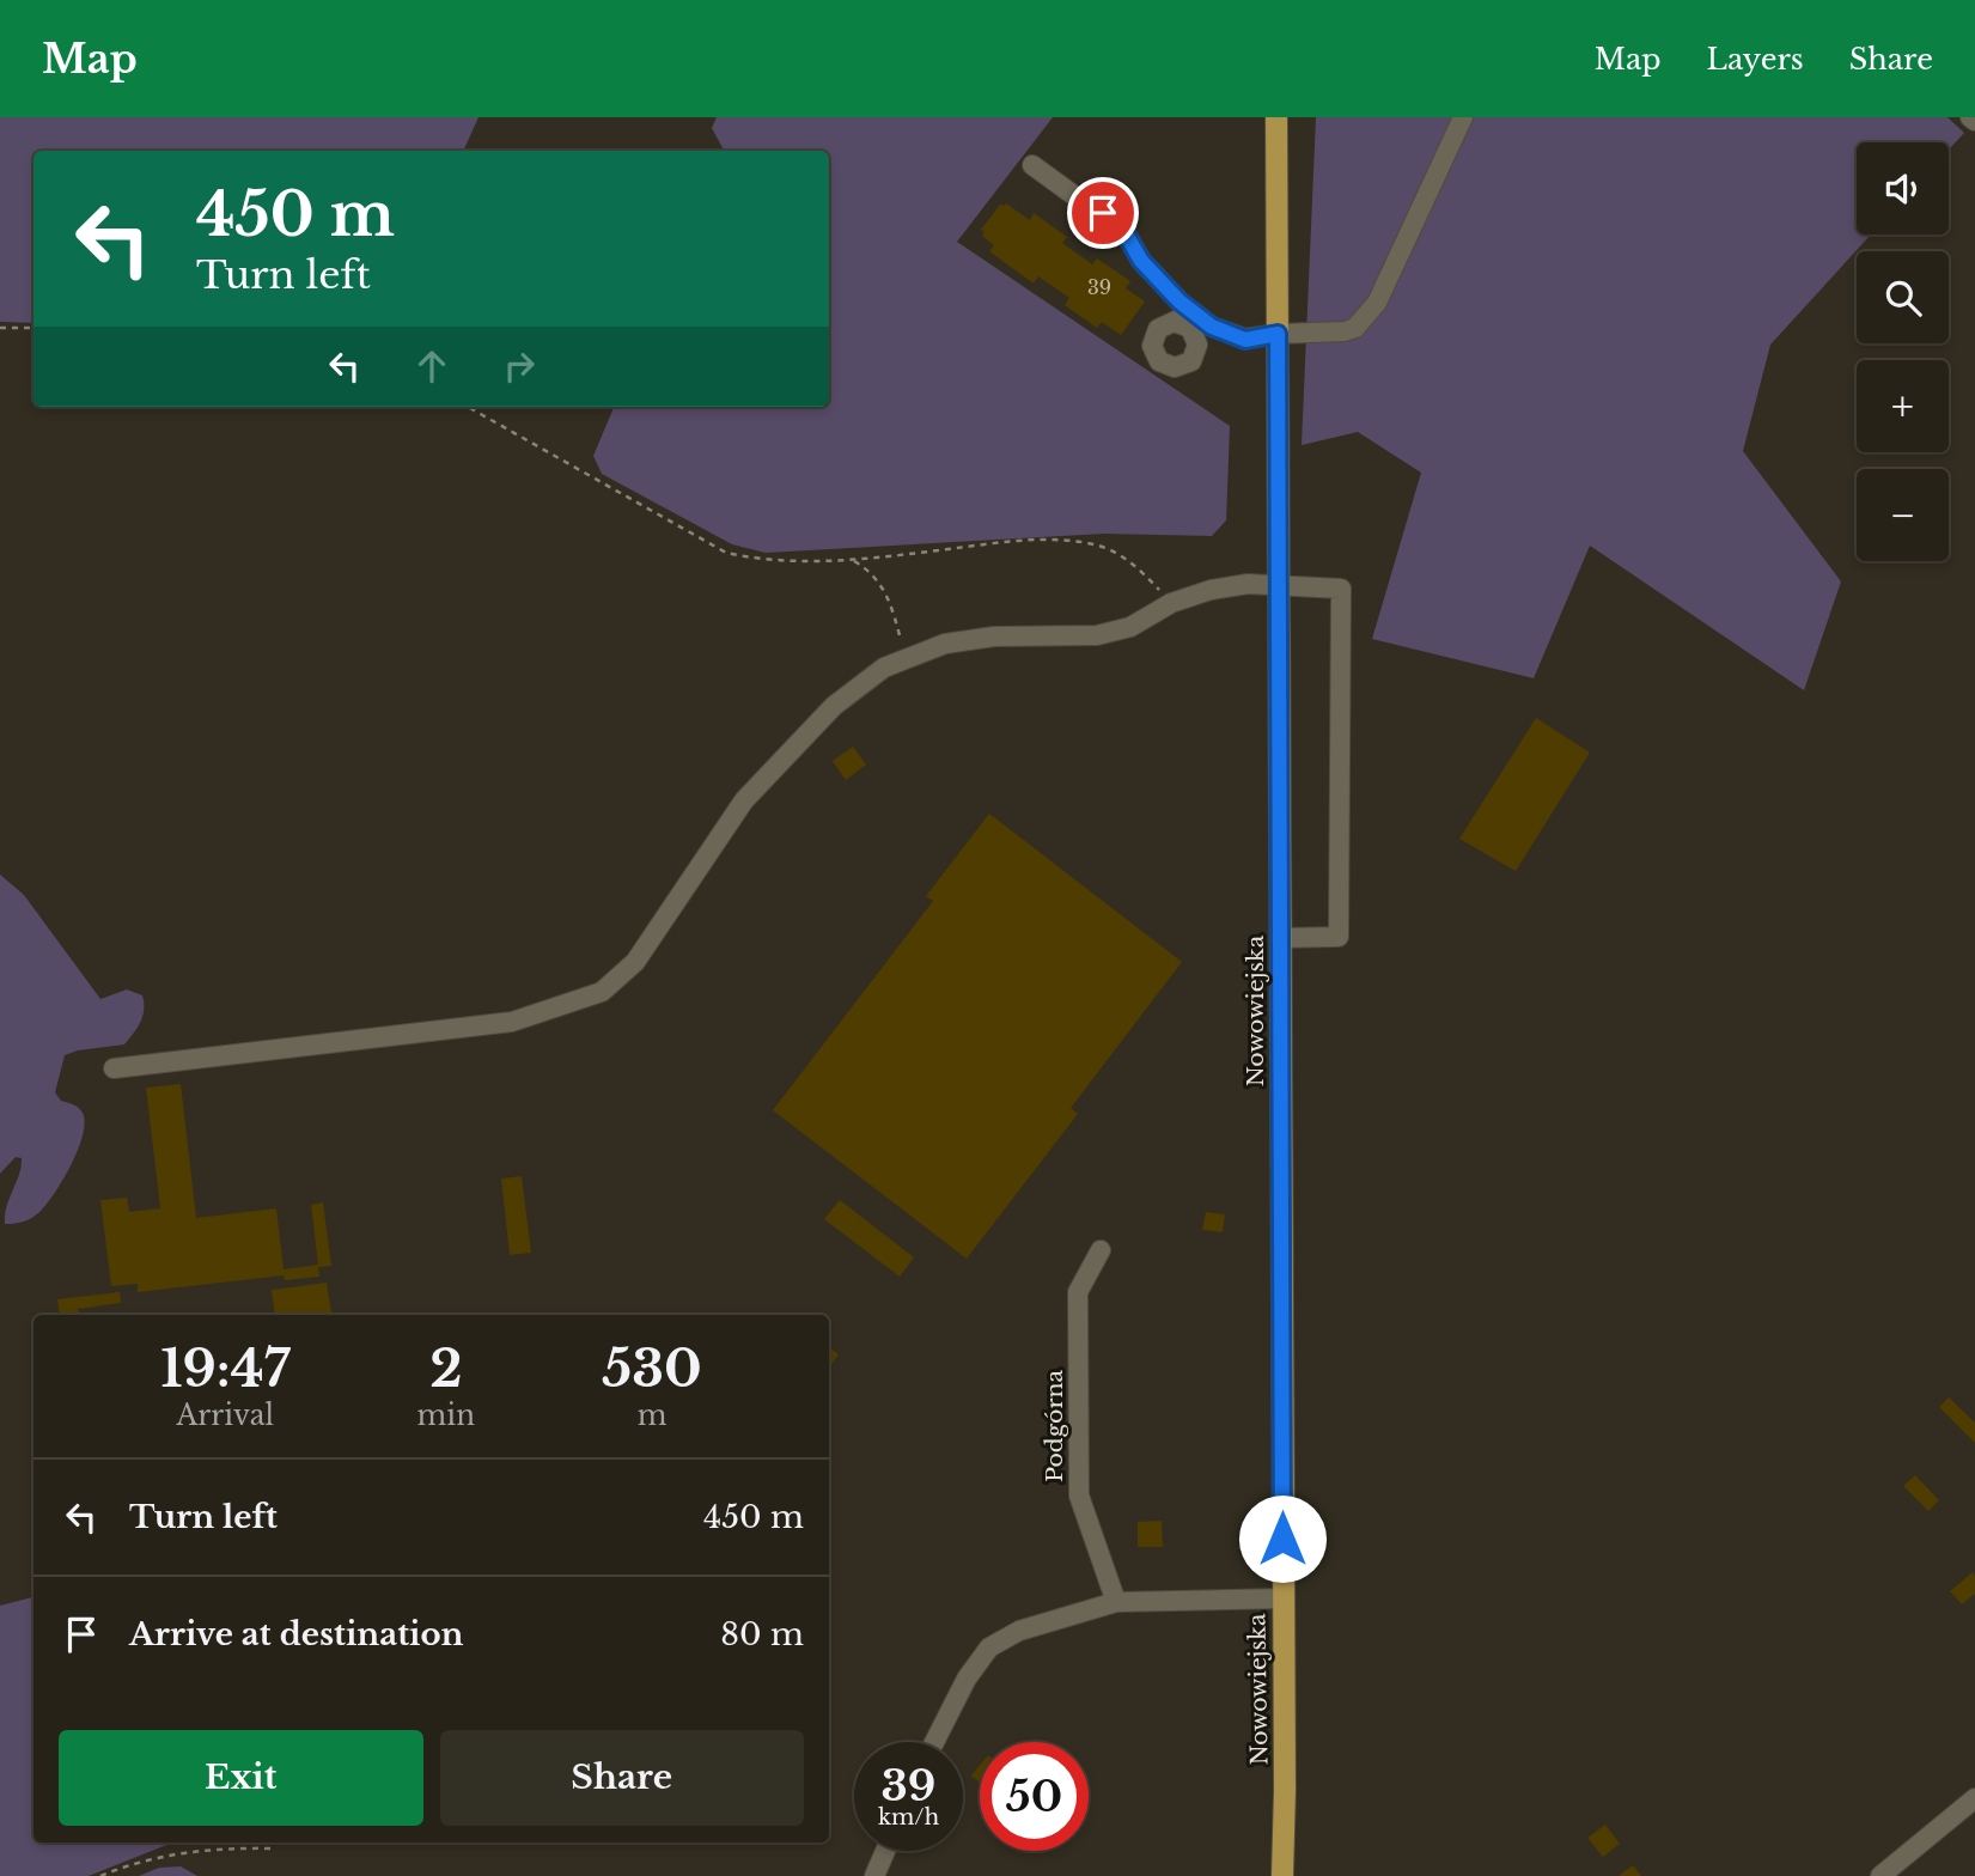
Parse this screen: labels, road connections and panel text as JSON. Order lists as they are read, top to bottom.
{
  "streets": {
    "main road": ["Nowowiejska"],
    "street": ["Podgórna"]
  },
  "house_numbers": ["39"],
  "page": {
    "header": "Map",
    "nav": ["Map", "Layers", "Share"],
    "map_buttons": ["+", "−"],
    "turn": ["450 m", "Turn left"],
    "eta": [
      "19:47",
      "Arrival",
      "2",
      "min",
      "530",
      "m"
    ],
    "list": [
      {
        "name": "Turn left",
        "value": "450 m"
      },
      {
        "name": "Arrive at destination",
        "value": "80 m"
      }
    ],
    "buttons": ["Exit", "Share"],
    "speed": "39 km/h",
    "limit": "50"
  }
}
